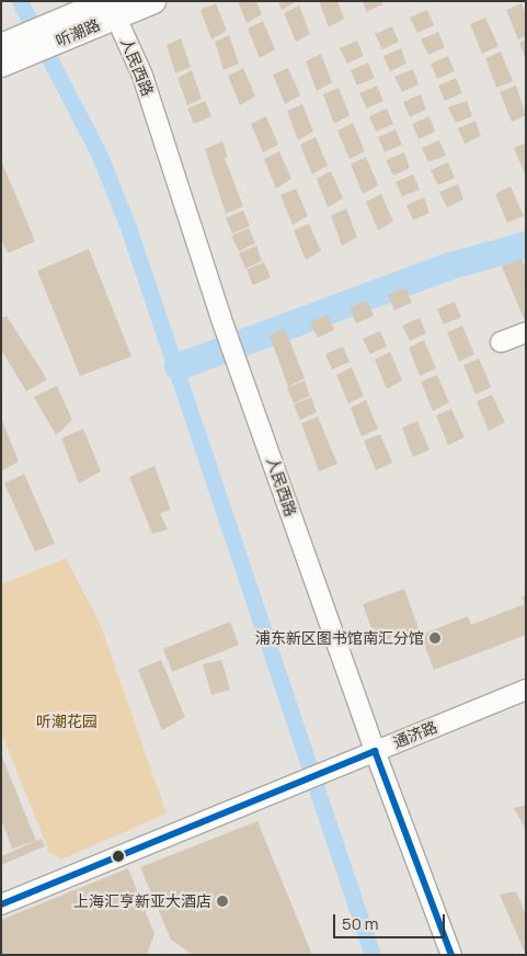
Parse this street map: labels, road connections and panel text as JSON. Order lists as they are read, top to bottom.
{
  "streets": {
    "main road": ["听潮路"],
    "street": ["人民西路", "通济路"]
  },
  "crossings": [
    ["听潮路", "人民西路"],
    ["人民西路", "通济路"]
  ],
  "parks": ["听潮花园"],
  "places": ["浦东新区图书馆南汇分馆", "上海汇亨新亚大酒店"],
  "scale_bar": "50 m"
}
